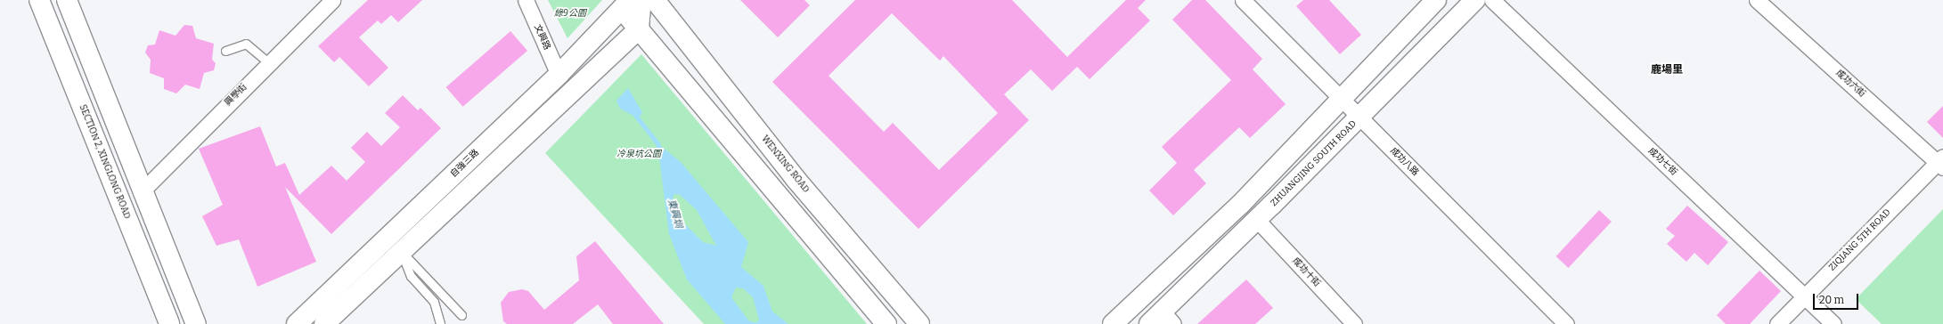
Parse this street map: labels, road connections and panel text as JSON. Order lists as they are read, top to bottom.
{
  "streets": {
    "street": [
      "文興路",
      "成功六街",
      "興學街",
      "SECTION 2, XINGLONG ROAD",
      "成功八路",
      "成功七街",
      "自強三路",
      "ZHUANGJING SOUTH ROAD",
      "WENXING ROAD",
      "ZIQIANG 5TH ROAD",
      "成功十街"
    ]
  },
  "crossings": [
    ["文興路", "自強三路"],
    ["成功六街", "ZIQIANG 5TH ROAD"],
    ["成功八路", "ZHUANGJING SOUTH ROAD"],
    ["成功七街", "ZIQIANG 5TH ROAD"],
    ["ZHUANGJING SOUTH ROAD", "成功十街"]
  ],
  "districts": ["鹿場里"],
  "water": ["東興圳"],
  "parks": ["綠9公園", "冷泉坑公園"],
  "scale_bar": "20 m"
}
